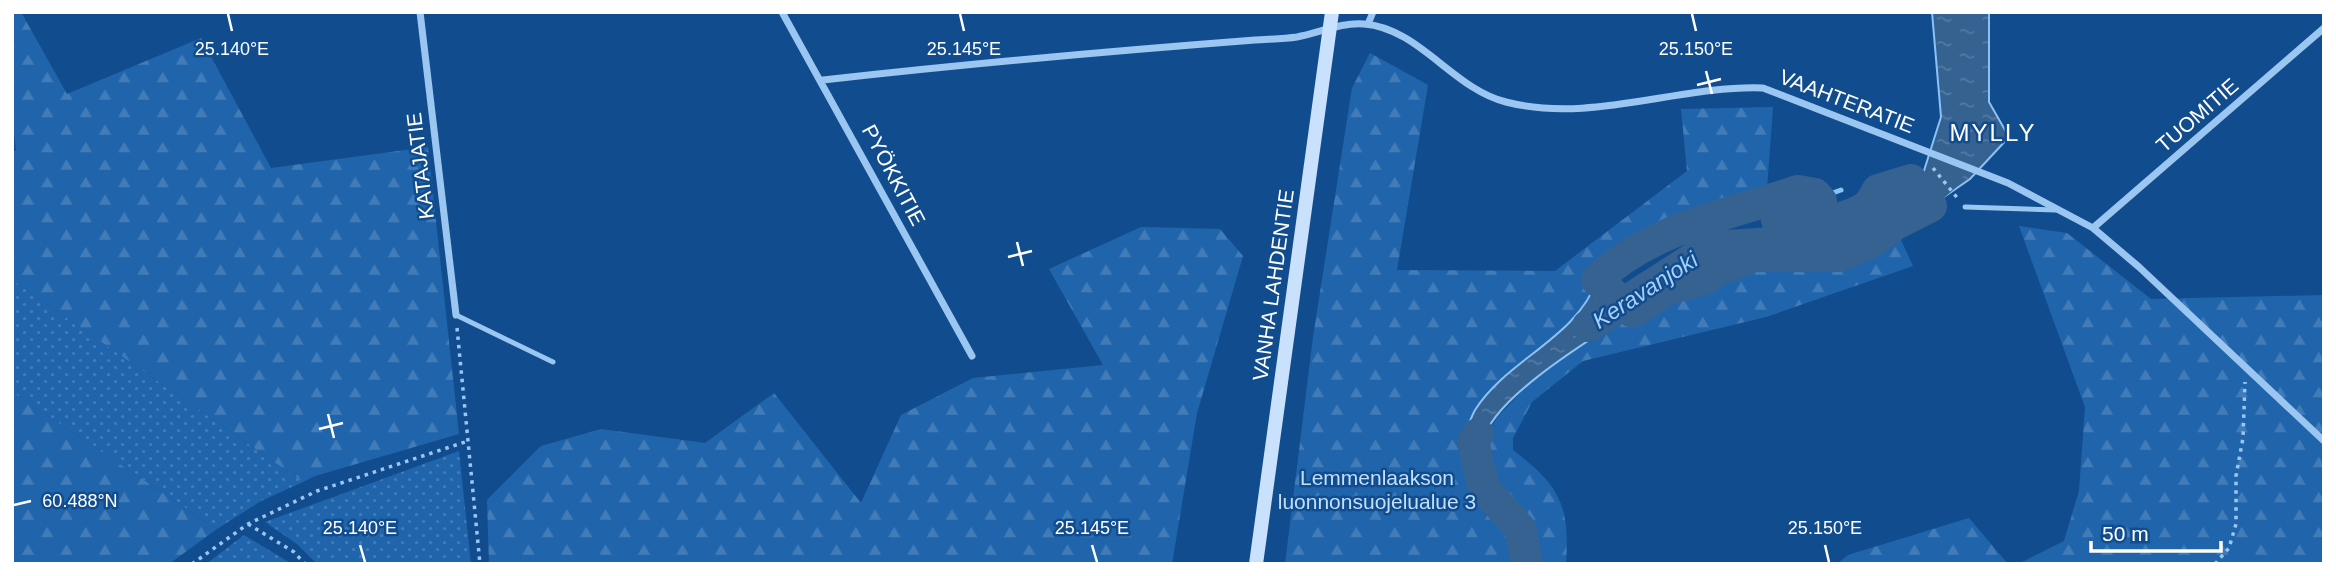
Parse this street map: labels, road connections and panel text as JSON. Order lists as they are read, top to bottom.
{
  "streets": {
    "main road": ["VANHA LAHDENTIE"],
    "street": [
      "VAAHTERATIE",
      "TUOMITIE",
      "KATAJATIE",
      "PYÖKKITIE"
    ]
  },
  "crossings": [
    ["VAAHTERATIE", "TUOMITIE"],
    ["VAAHTERATIE", "PYÖKKITIE"],
    ["VAAHTERATIE", "VANHA LAHDENTIE"]
  ],
  "districts": ["MYLLY"],
  "water": ["Keravanjoki"],
  "parks": ["Lemmenlaakson luonnonsuojelualue 3"],
  "scale_bar": "50 m",
  "coordinates": [
    "25.140°E",
    "25.145°E",
    "25.150°E",
    "60.488°N"
  ]
}
